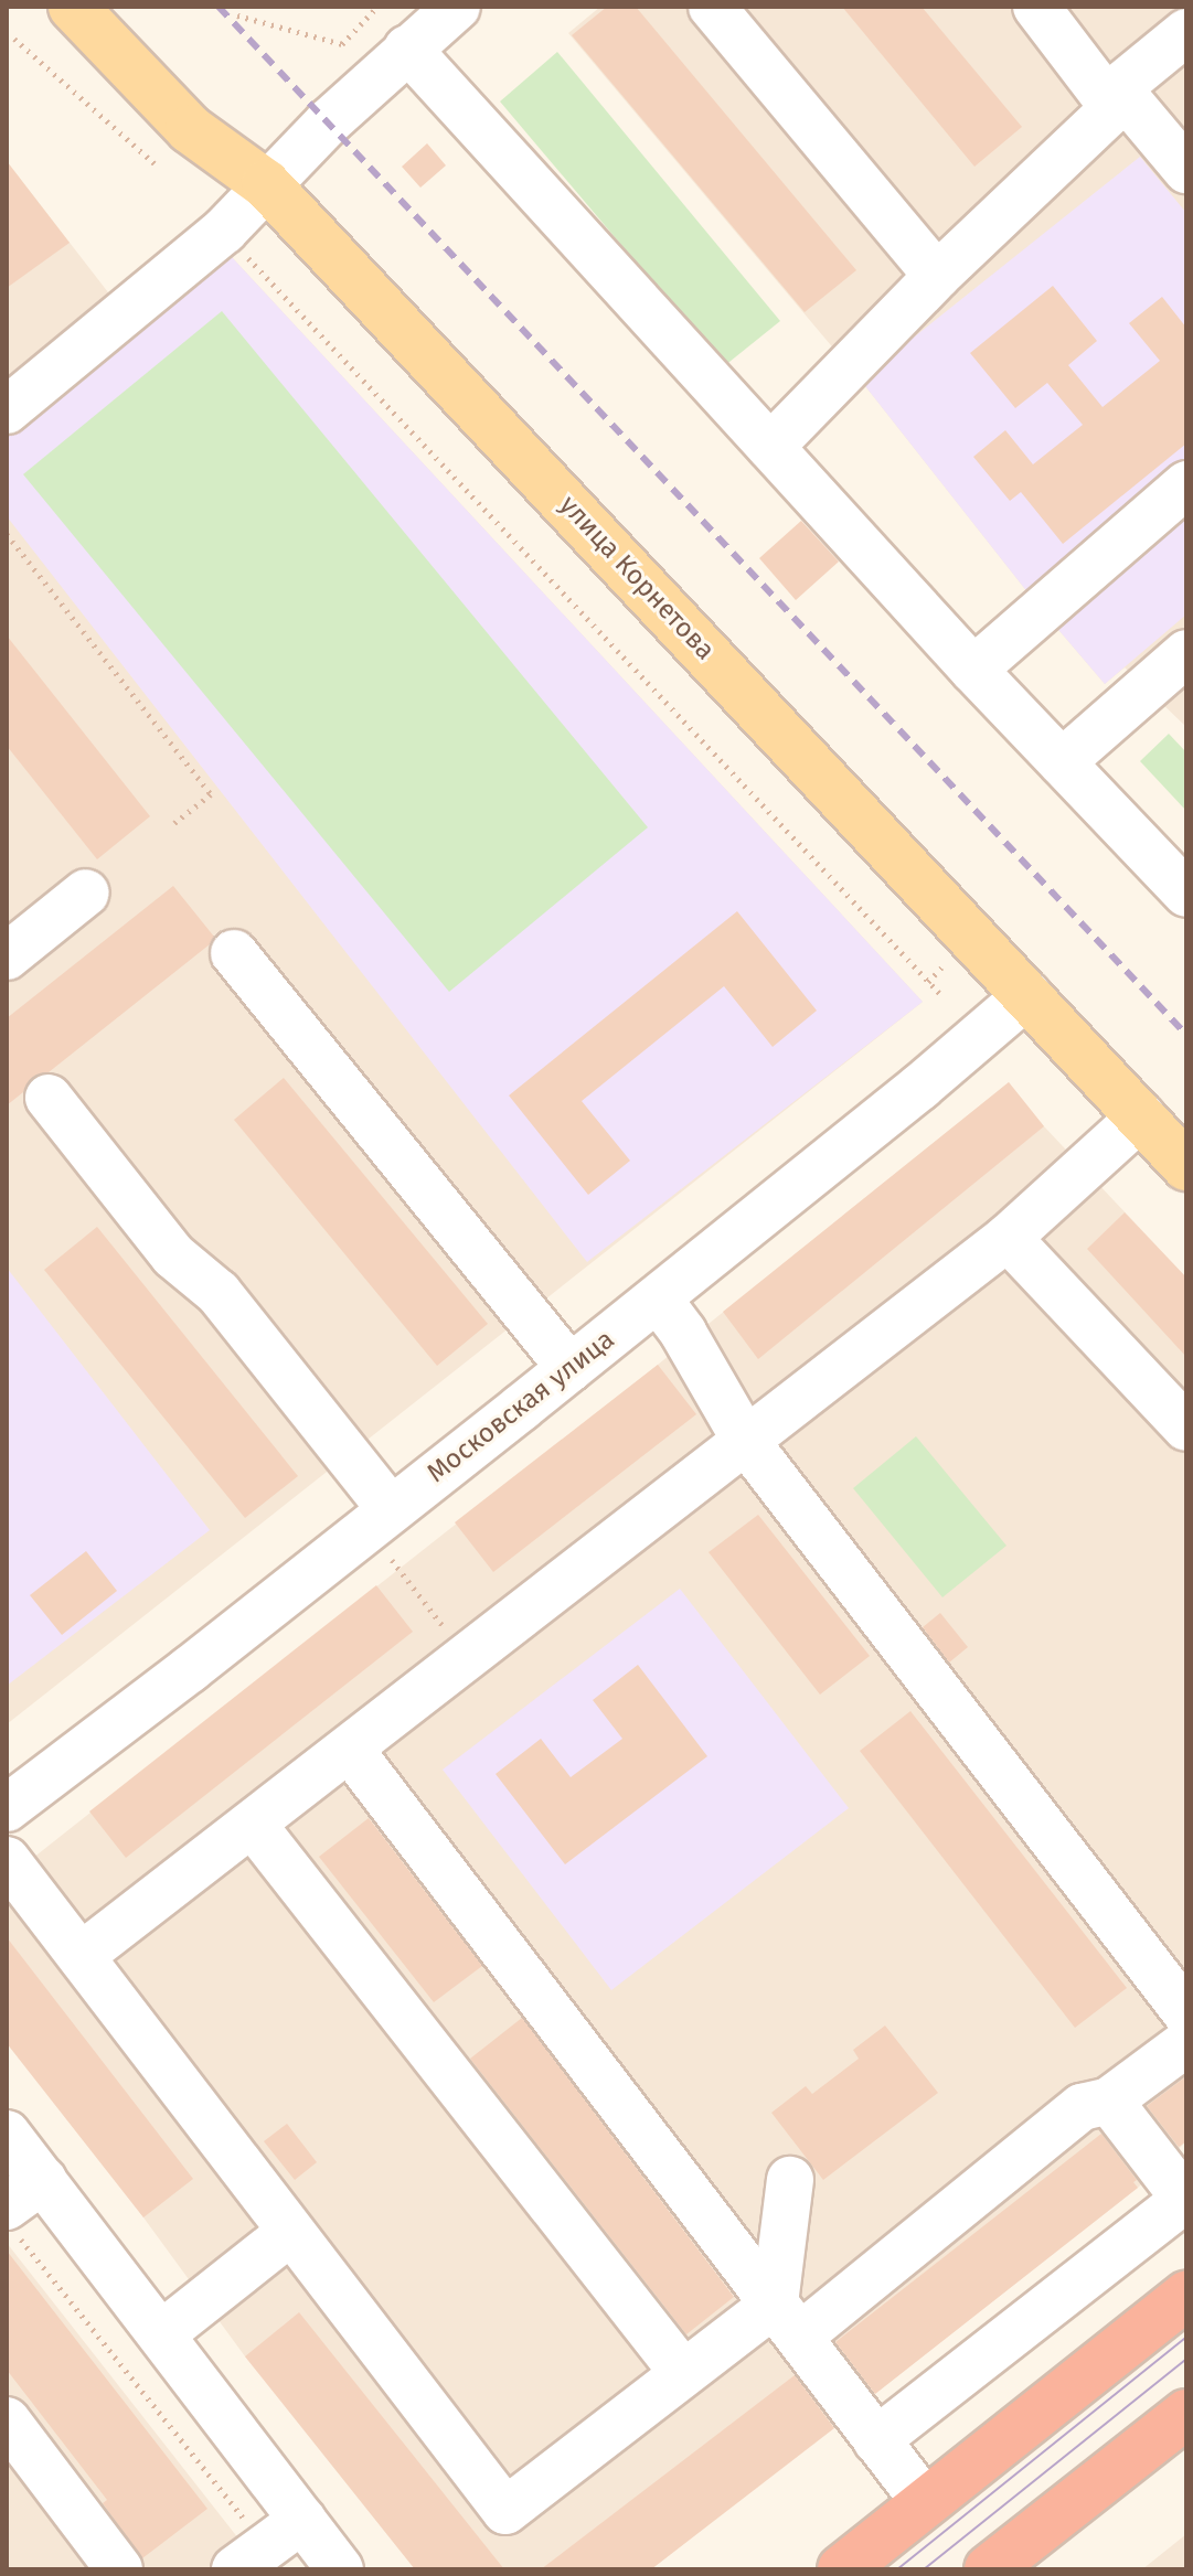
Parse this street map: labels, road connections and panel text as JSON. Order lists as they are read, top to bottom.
{
  "streets": {
    "main road": ["улица Корнетова"],
    "street": ["Московская улица"]
  },
  "crossings": [
    ["улица Корнетова", "Московская улица"]
  ]
}
